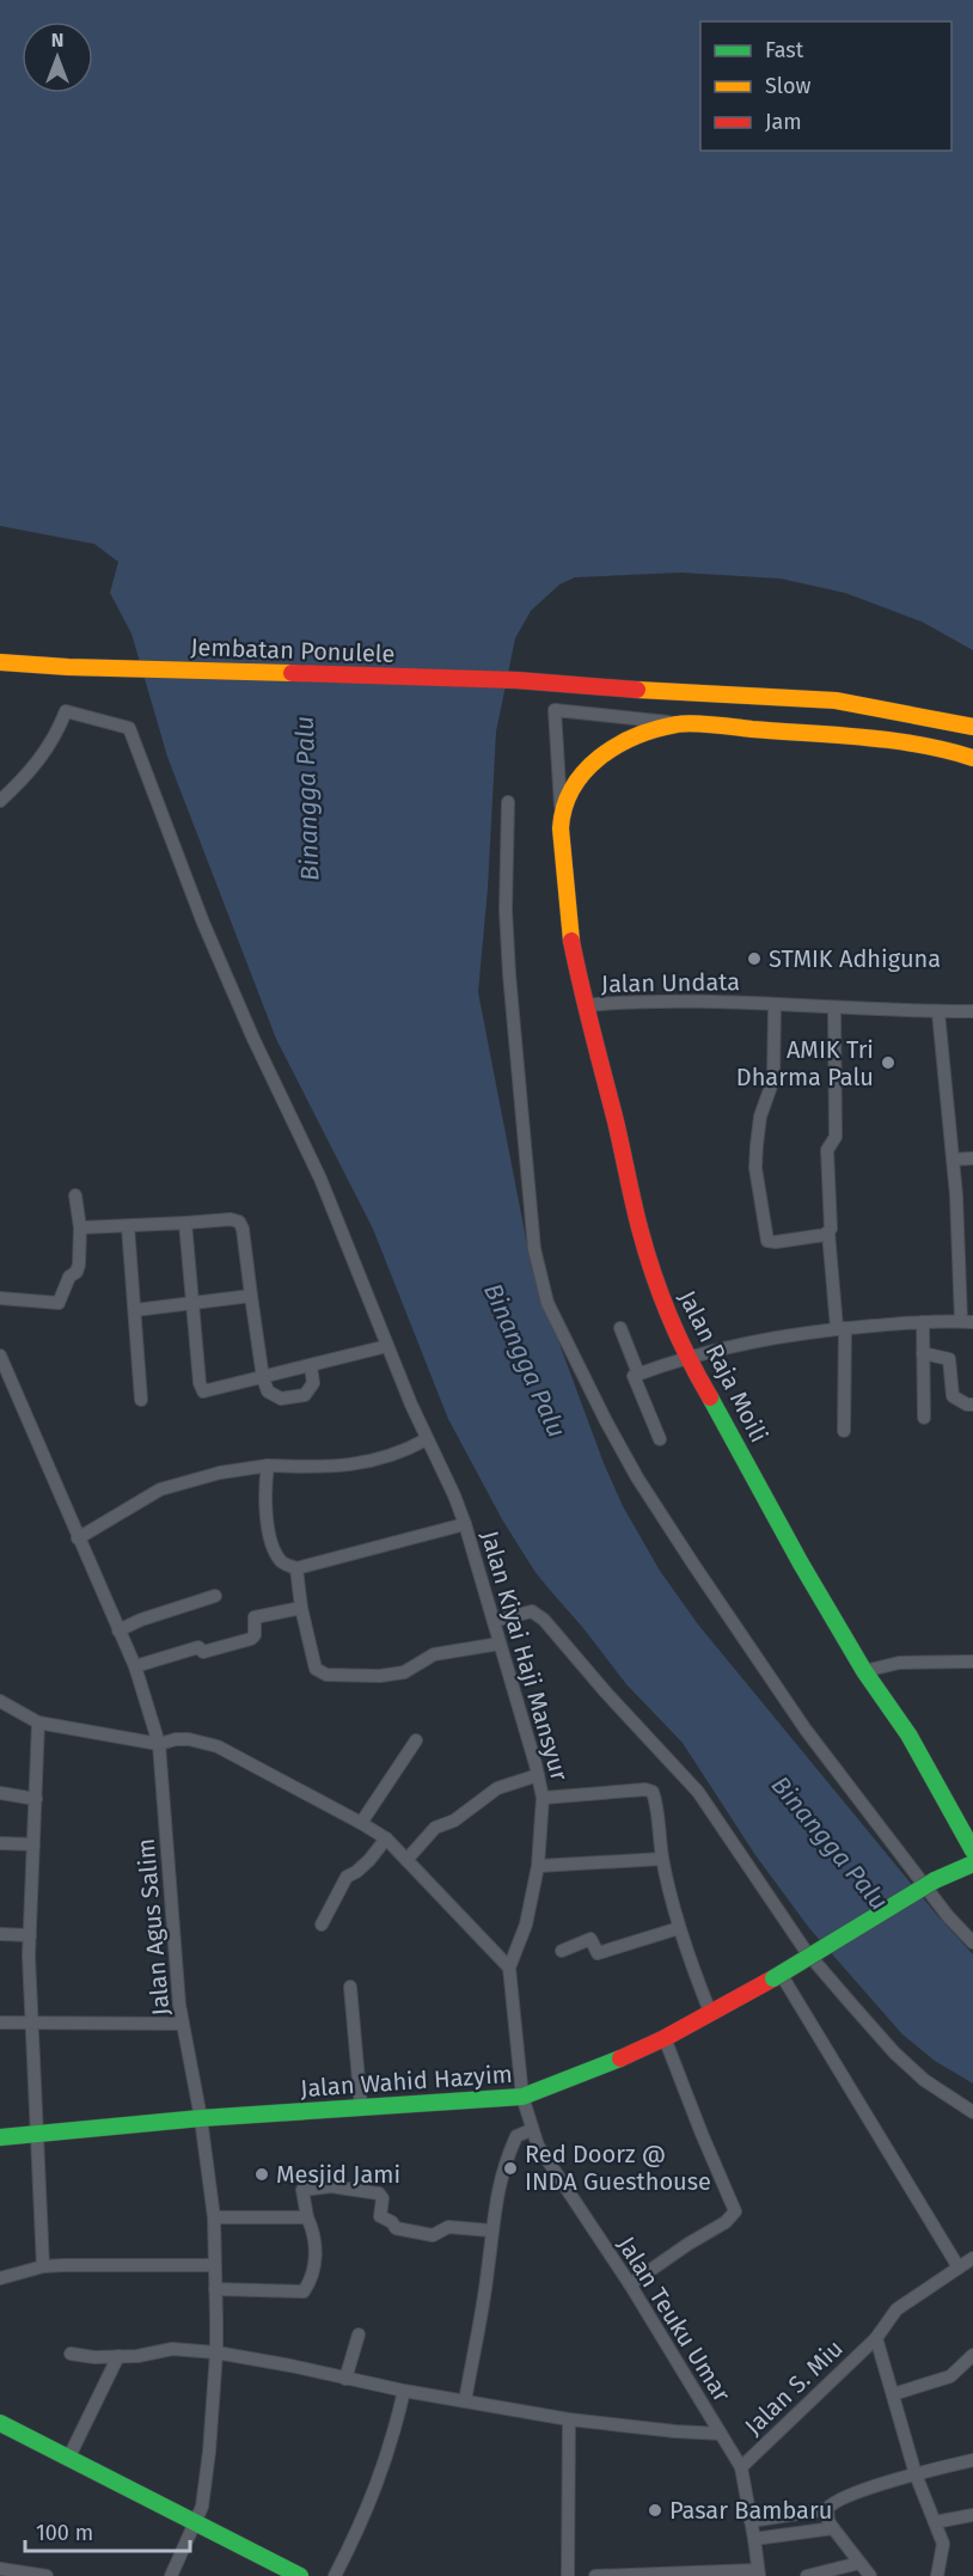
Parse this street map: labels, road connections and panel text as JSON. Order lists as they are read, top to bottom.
{
  "streets": {
    "main road": ["Jembatan Ponulele", "Jalan Raja Moili", "Jalan Wahid Hazyim"],
    "street": [
      "Jalan Undata",
      "Jalan Kiyai Haji Mansyur",
      "Jalan Agus Salim",
      "Jalan Teuku Umar",
      "Jalan S. Miu"
    ]
  },
  "crossings": [
    ["Jalan Undata", "Jalan Raja Moili"],
    ["Jalan Kiyai Haji Mansyur", "Jalan Teuku Umar"],
    ["Jalan Agus Salim", "Jalan Wahid Hazyim"],
    ["Jalan Wahid Hazyim", "Jalan Teuku Umar"],
    ["Jalan Teuku Umar", "Jalan S. Miu"]
  ],
  "water": ["Binangga Palu"],
  "places": [
    "STMIK Adhiguna",
    "AMIK Tri Dharma Palu",
    "Red Doorz @ INDA Guesthouse",
    "Mesjid Jami",
    "Pasar Bambaru"
  ],
  "legend": ["Fast", "Slow", "Jam"],
  "scale_bar": "100 m",
  "north": "top"
}
